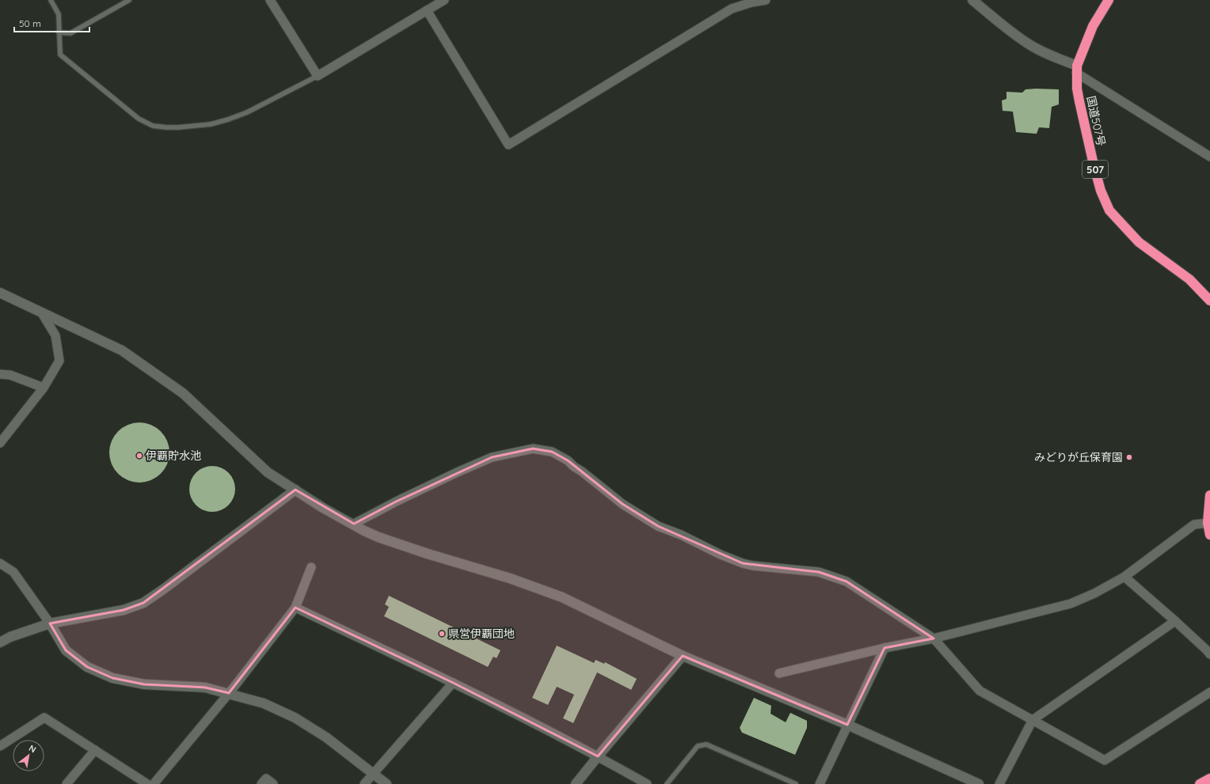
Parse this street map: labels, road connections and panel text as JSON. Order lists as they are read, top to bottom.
{
  "streets": {
    "highway": ["国道507号", "507"]
  },
  "places": ["伊覇貯水池", "みどりが丘保育園", "県営伊覇団地"],
  "scale_bar": "50 m",
  "north": "top right"
}
